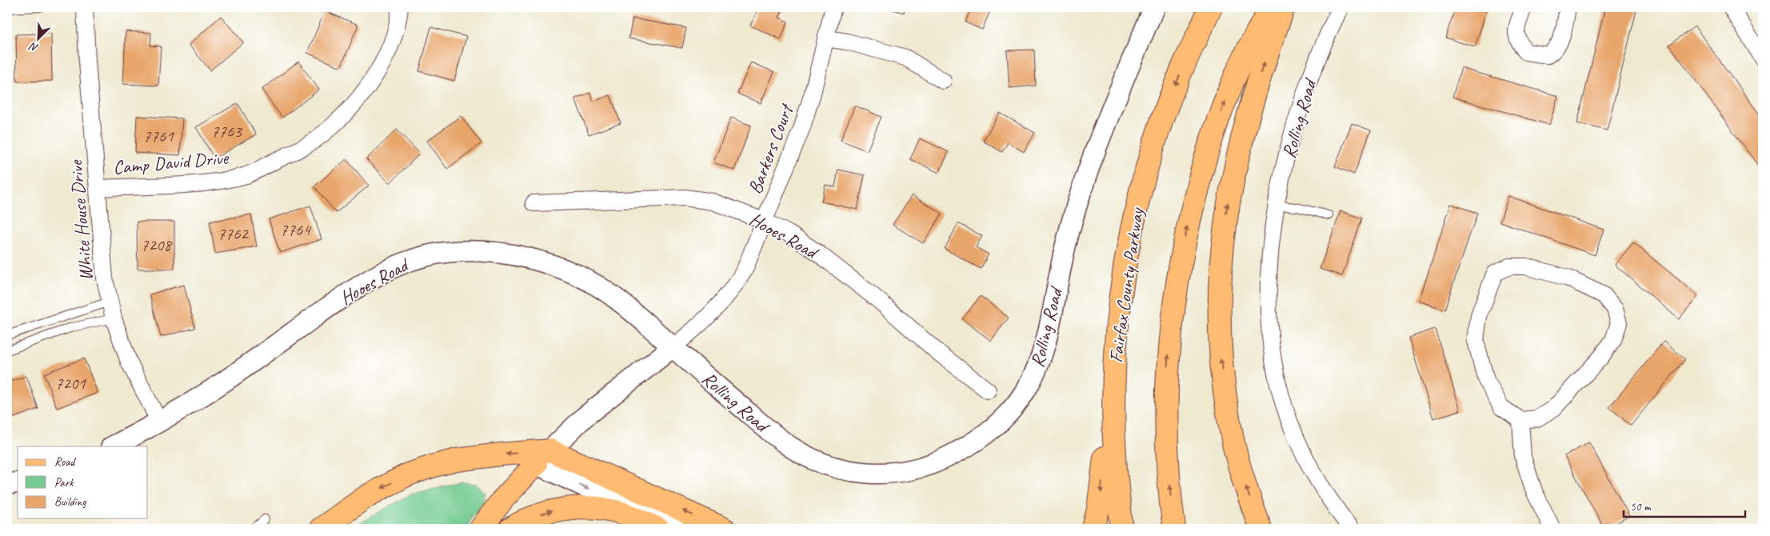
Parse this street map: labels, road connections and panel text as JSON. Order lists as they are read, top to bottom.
{
  "streets": {
    "main road": ["Fairfax County Parkway"],
    "street": [
      "Rolling Road",
      "Barkers Court",
      "Camp David Drive",
      "White House Drive",
      "Hooes Road"
    ]
  },
  "crossings": [
    ["Rolling Road", "Barkers Court"],
    ["Rolling Road", "Hooes Road"],
    ["Barkers Court", "Hooes Road"],
    ["Camp David Drive", "White House Drive"],
    ["White House Drive", "Hooes Road"]
  ],
  "house_numbers": [
    "7763",
    "7761",
    "7764",
    "7762",
    "7208",
    "7201"
  ],
  "legend": ["Road", "Park", "Building"],
  "scale_bar": "50 m",
  "north": "bottom left"
}
